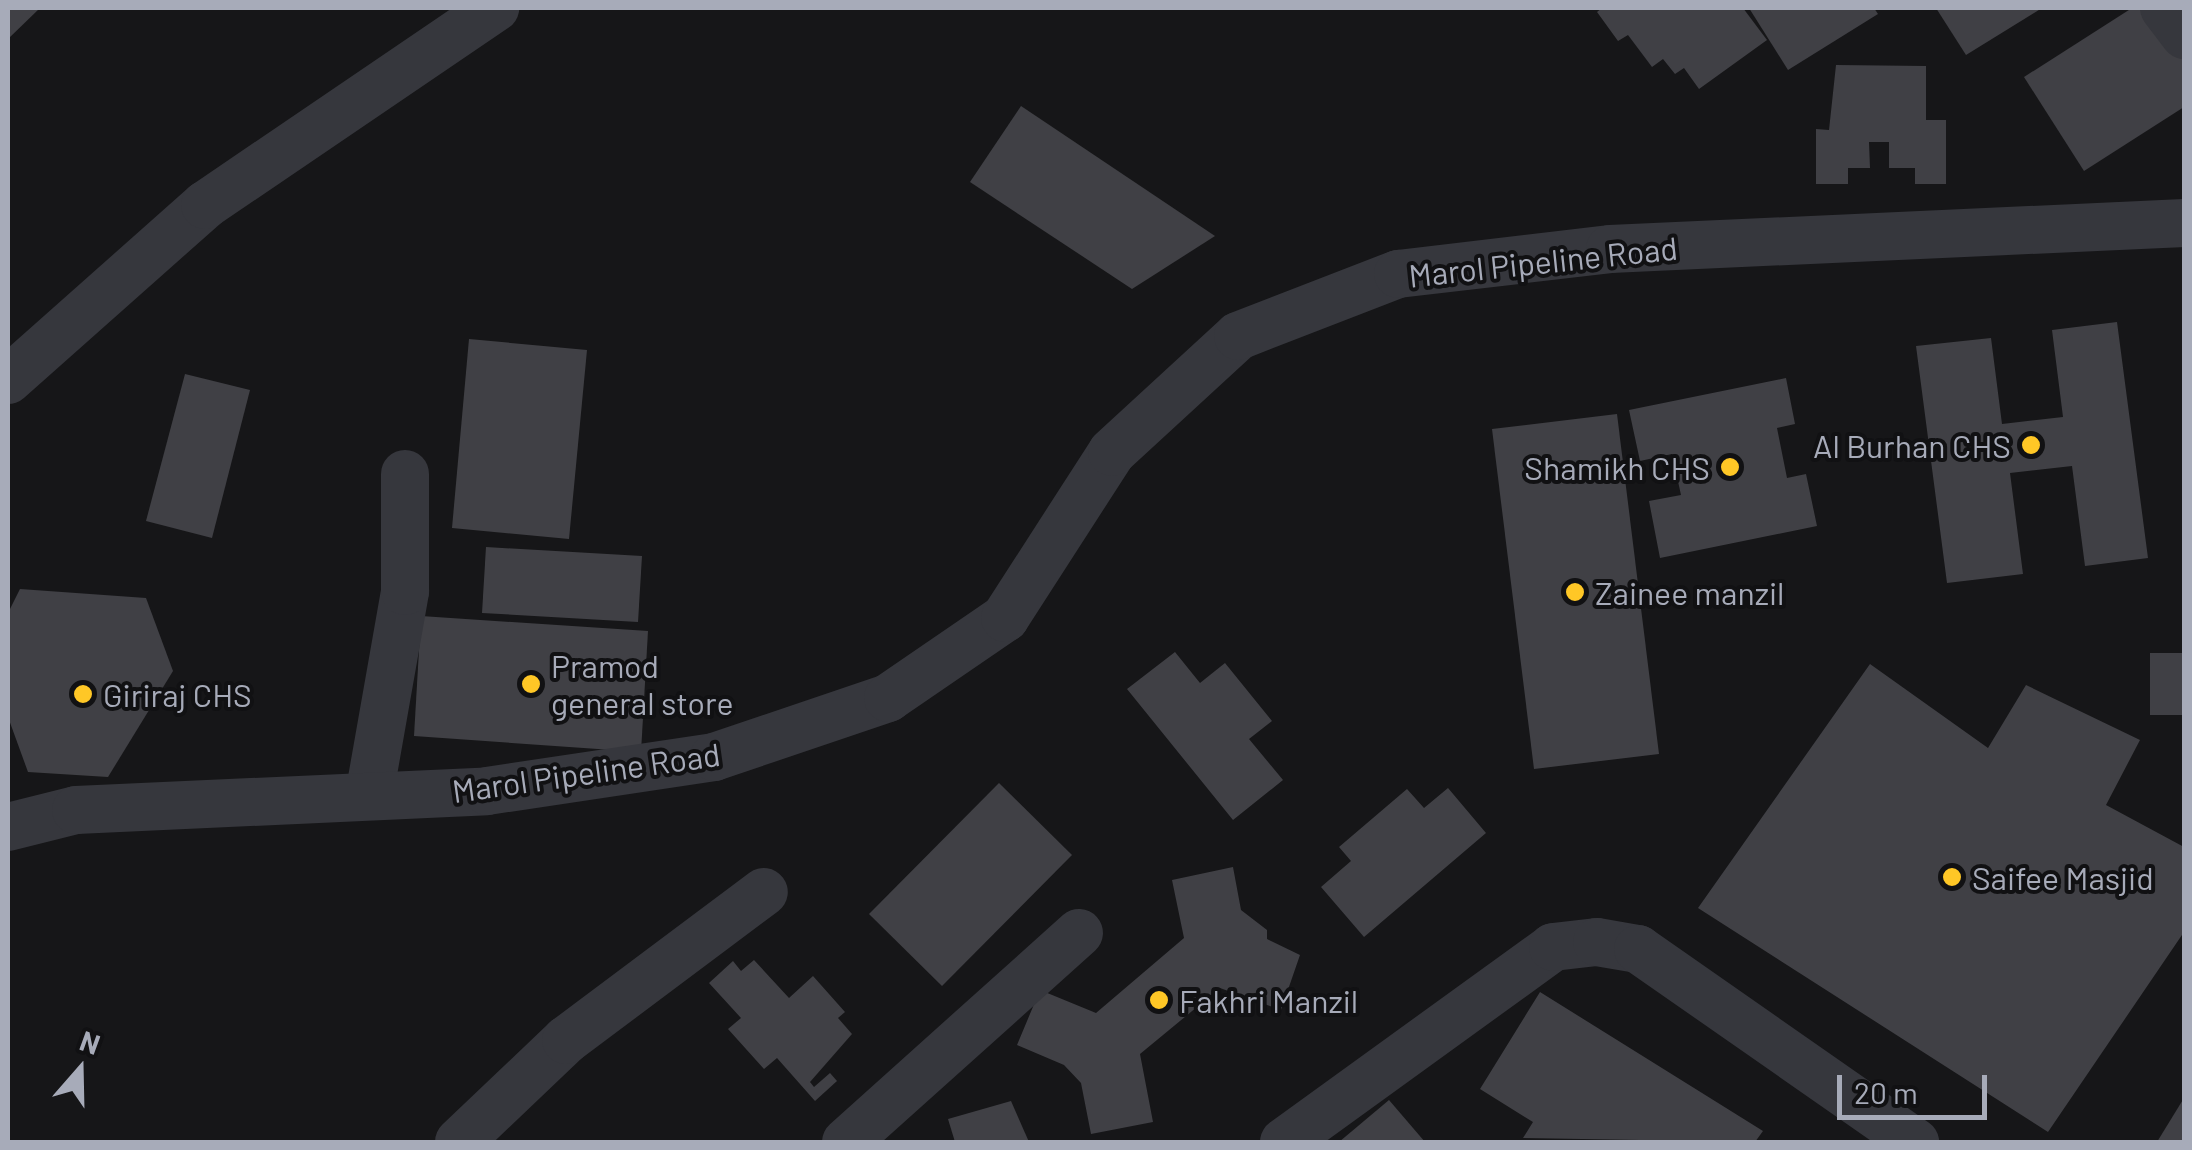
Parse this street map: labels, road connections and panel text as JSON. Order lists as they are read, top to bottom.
{
  "streets": {
    "street": ["Marol Pipeline Road"]
  },
  "places": [
    "Al Burhan CHS",
    "Shamikh CHS",
    "Zainee manzil",
    "Pramod general store",
    "Giriraj CHS",
    "Saifee Masjid",
    "Fakhri Manzil"
  ],
  "scale_bar": "20 m",
  "north": "top"
}
